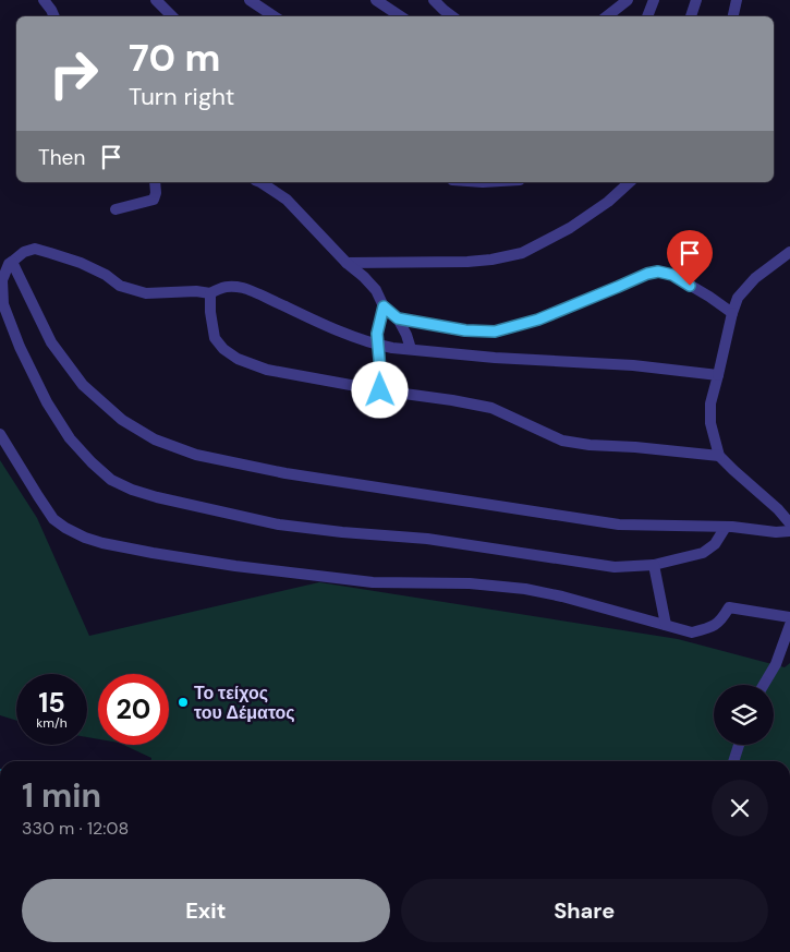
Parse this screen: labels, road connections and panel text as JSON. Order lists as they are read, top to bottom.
{
  "places": ["Το τείχος του Δέματος"],
  "page": {
    "turn": ["70 m", "Turn right"],
    "then": "Then",
    "speed": "15 km/h",
    "limit": "20",
    "heading": ["1 min", "330 m · 12:08"],
    "buttons": ["Exit", "Share"]
  }
}
